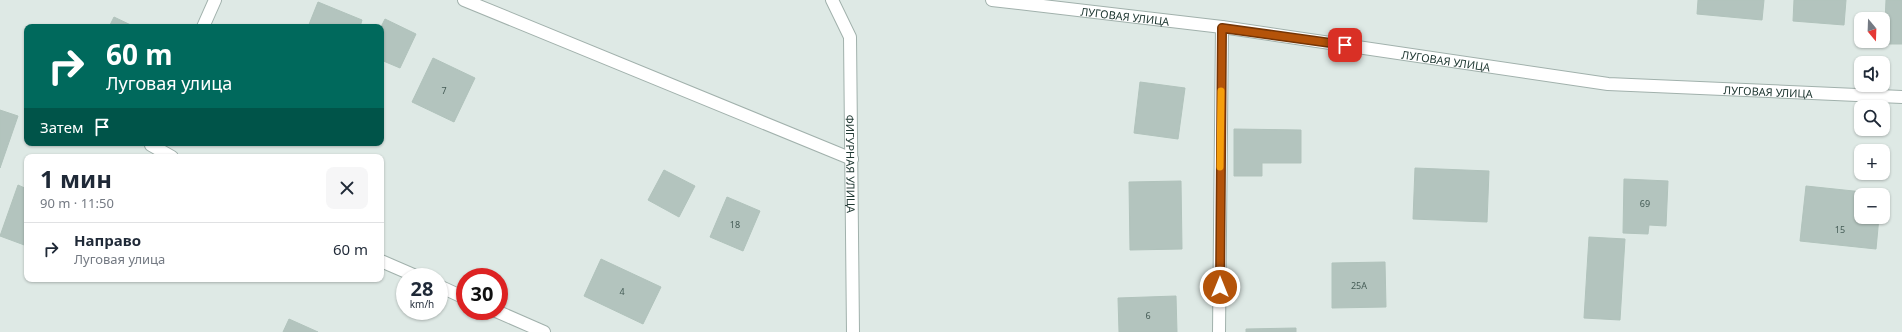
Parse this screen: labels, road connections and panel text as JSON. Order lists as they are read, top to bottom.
{
  "streets": {
    "street": ["ЛУГОВАЯ УЛИЦА", "ФИГУРНАЯ УЛИЦА"]
  },
  "house_numbers": [
    "7",
    "69",
    "18",
    "15",
    "25А",
    "4",
    "6"
  ],
  "north": "bottom",
  "page": {
    "map_buttons": ["+", "−"],
    "turn": ["60 m", "Луговая улица"],
    "then": "Затем",
    "heading": ["1 мин", "90 m · 11:50"],
    "list": [
      {
        "name": "Направо",
        "note": "Луговая улица",
        "value": "60 m"
      }
    ],
    "speed": "28 km/h",
    "limit": "30"
  }
}
